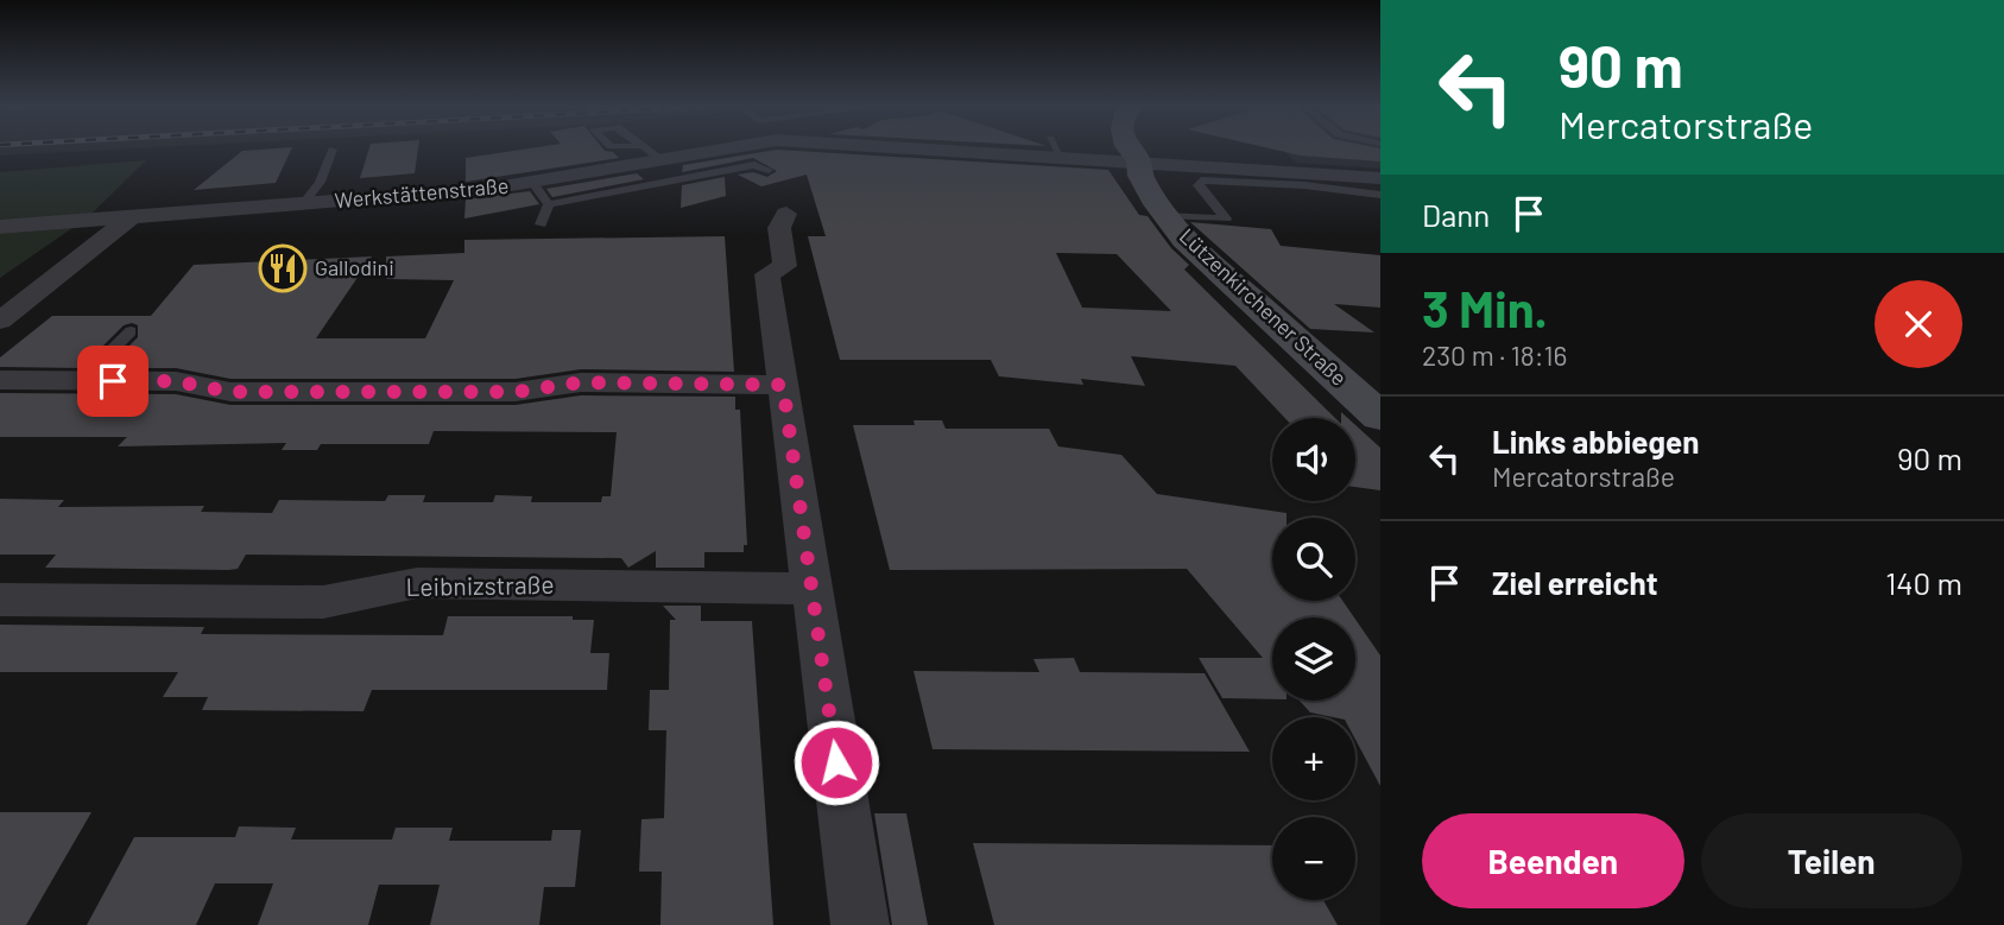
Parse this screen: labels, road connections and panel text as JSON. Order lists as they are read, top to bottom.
{
  "streets": {
    "street": ["Werkstättenstraße", "Lützenkirchener Straße", "Leibnizstraße"]
  },
  "crossings": [
    ["Werkstättenstraße", "Lützenkirchener Straße"]
  ],
  "places": {
    "restaurant": ["Gallodini"]
  },
  "page": {
    "turn": ["90 m", "Mercatorstraße"],
    "then": "Dann",
    "heading": ["3 Min.", "230 m · 18:16"],
    "list": [
      {
        "name": "Links abbiegen",
        "note": "Mercatorstraße",
        "value": "90 m"
      },
      {
        "name": "Ziel erreicht",
        "value": "140 m"
      }
    ],
    "map_buttons": ["+", "−"],
    "buttons": ["Beenden", "Teilen"]
  }
}
